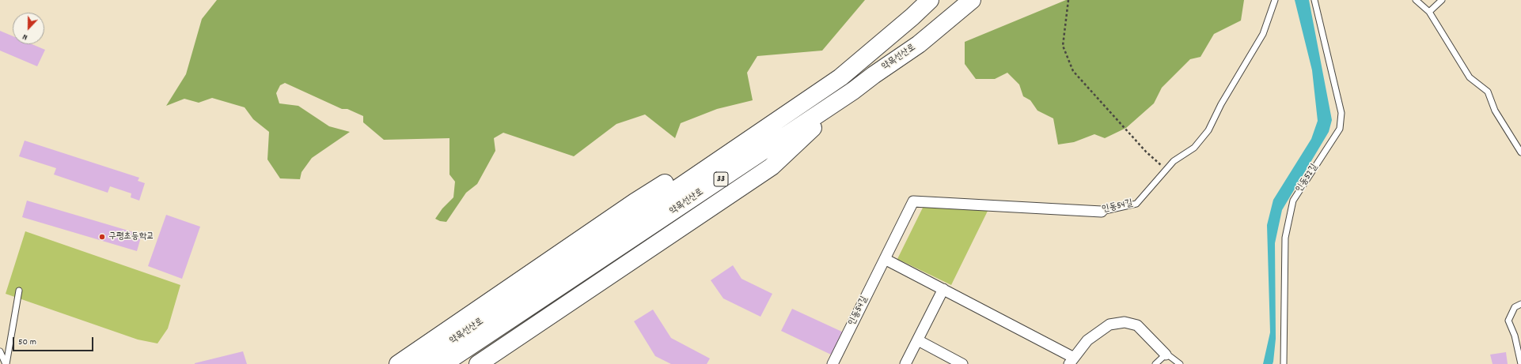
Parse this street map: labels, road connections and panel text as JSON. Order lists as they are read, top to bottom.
{
  "streets": {
    "highway": ["약목선산로", "33"],
    "street": ["인동54길"],
    "lane": ["인동52길"]
  },
  "places": ["구평초등학교"],
  "scale_bar": "50 m",
  "north": "bottom"
}
